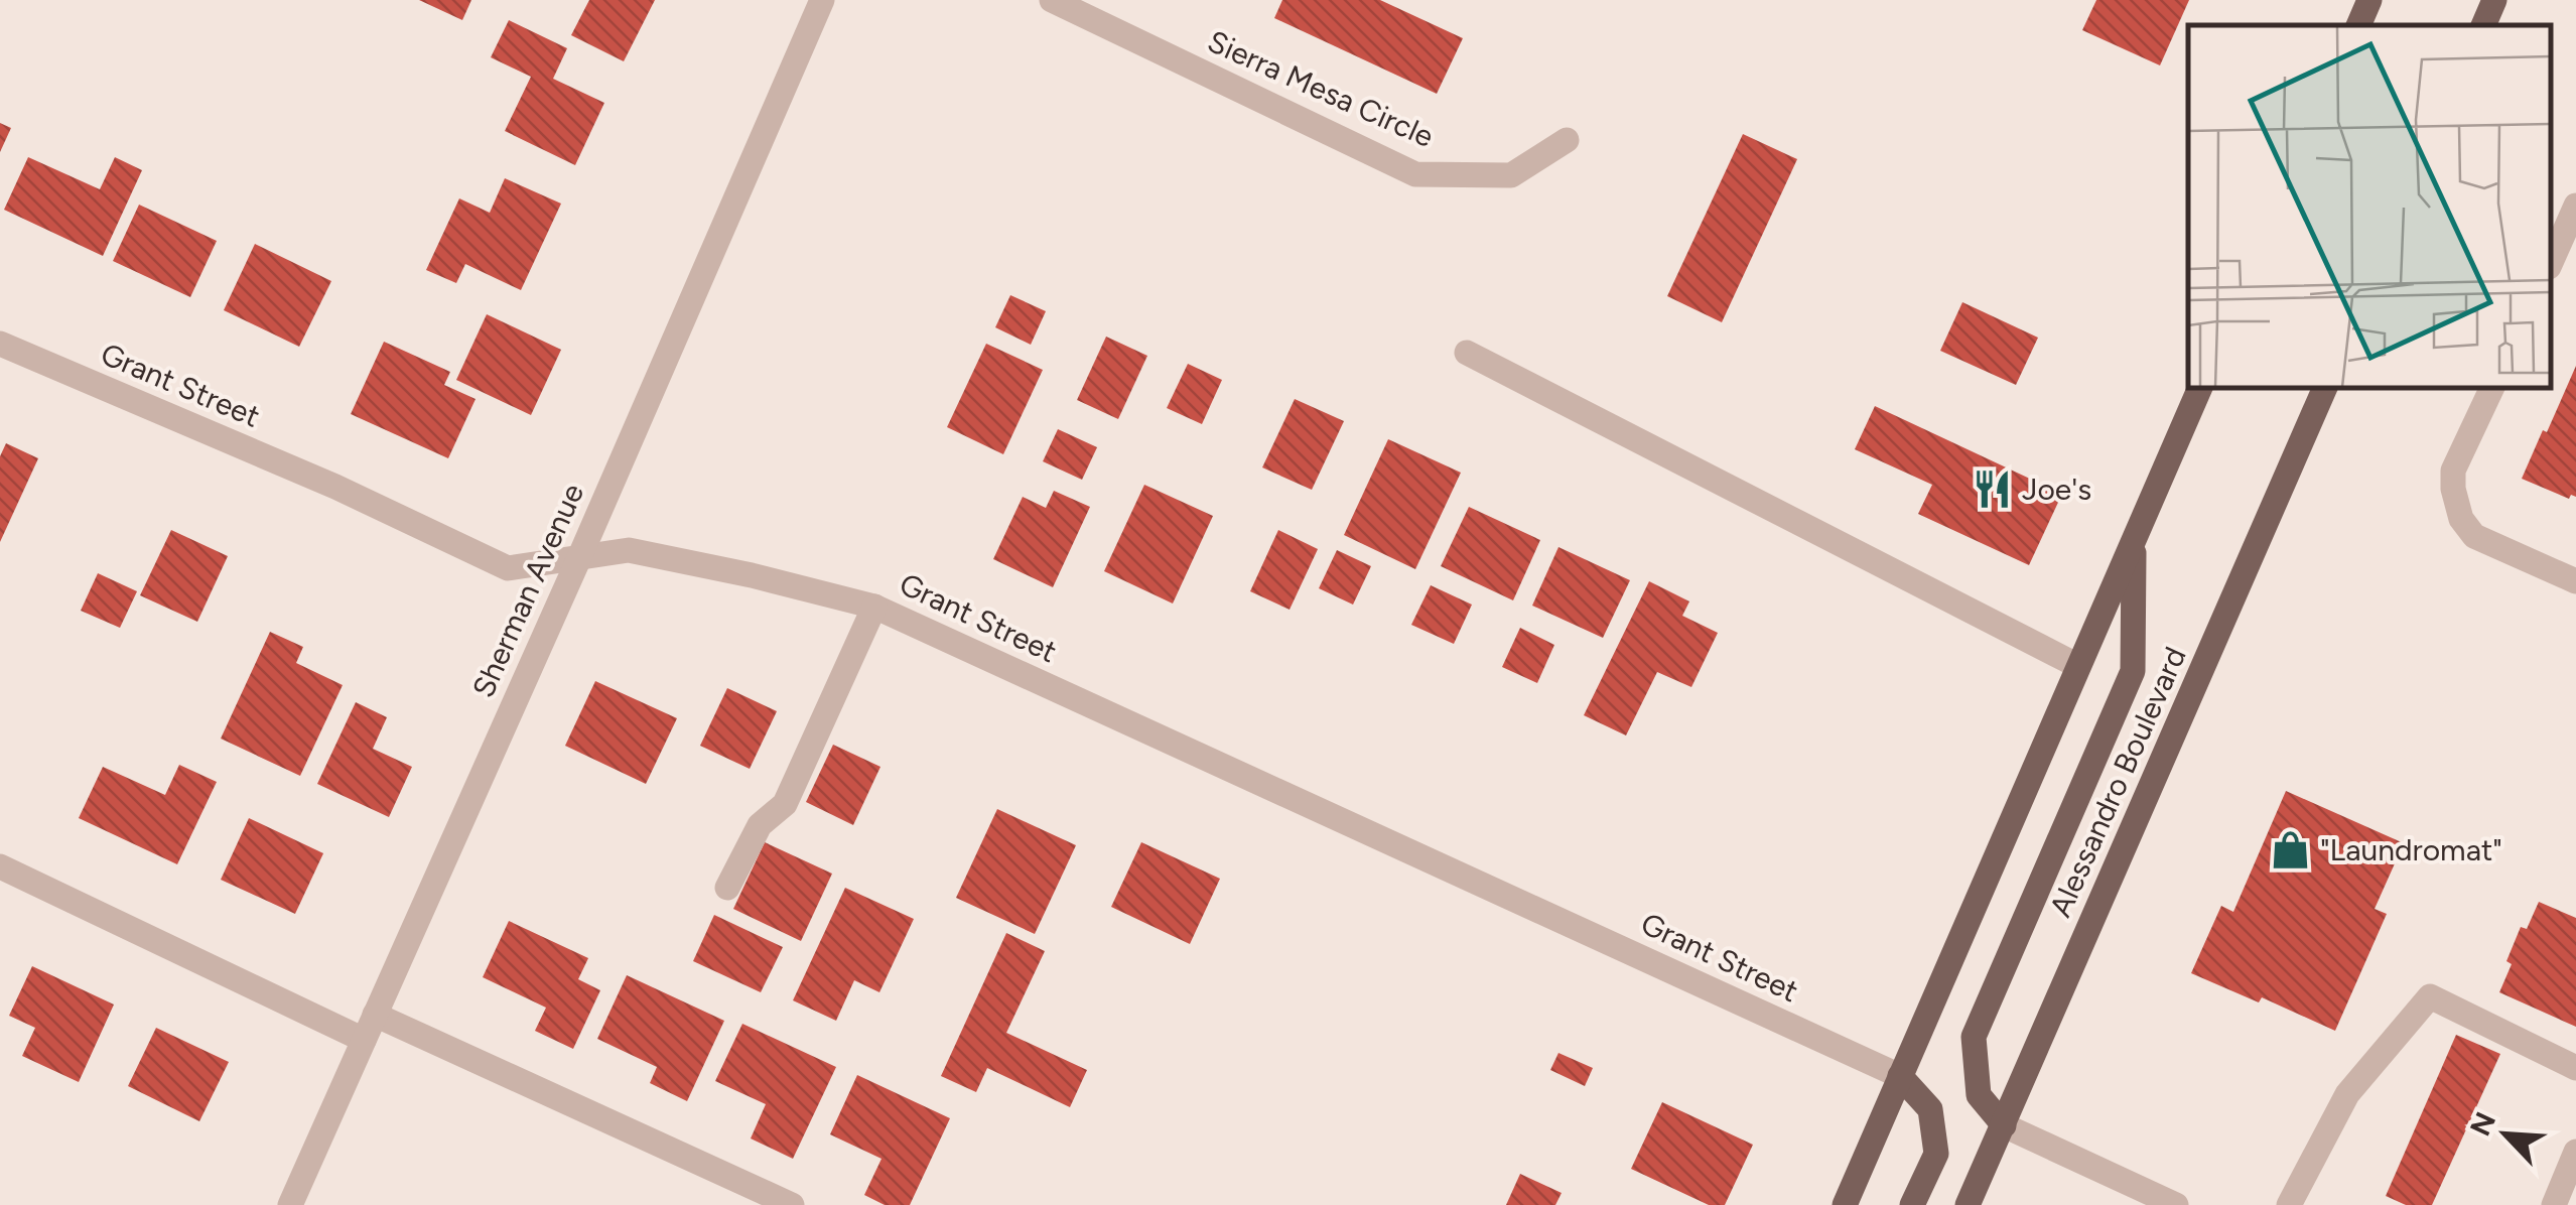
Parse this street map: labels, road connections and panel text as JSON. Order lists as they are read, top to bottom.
{
  "streets": {
    "main road": ["Alessandro Boulevard"],
    "street": ["Sierra Mesa Circle", "Grant Street", "Sherman Avenue"]
  },
  "crossings": [
    ["Grant Street", "Sherman Avenue"]
  ],
  "places": {
    "restaurant": ["Joe's"],
    "shop": ["\"Laundromat\""]
  },
  "north": "top left"
}
